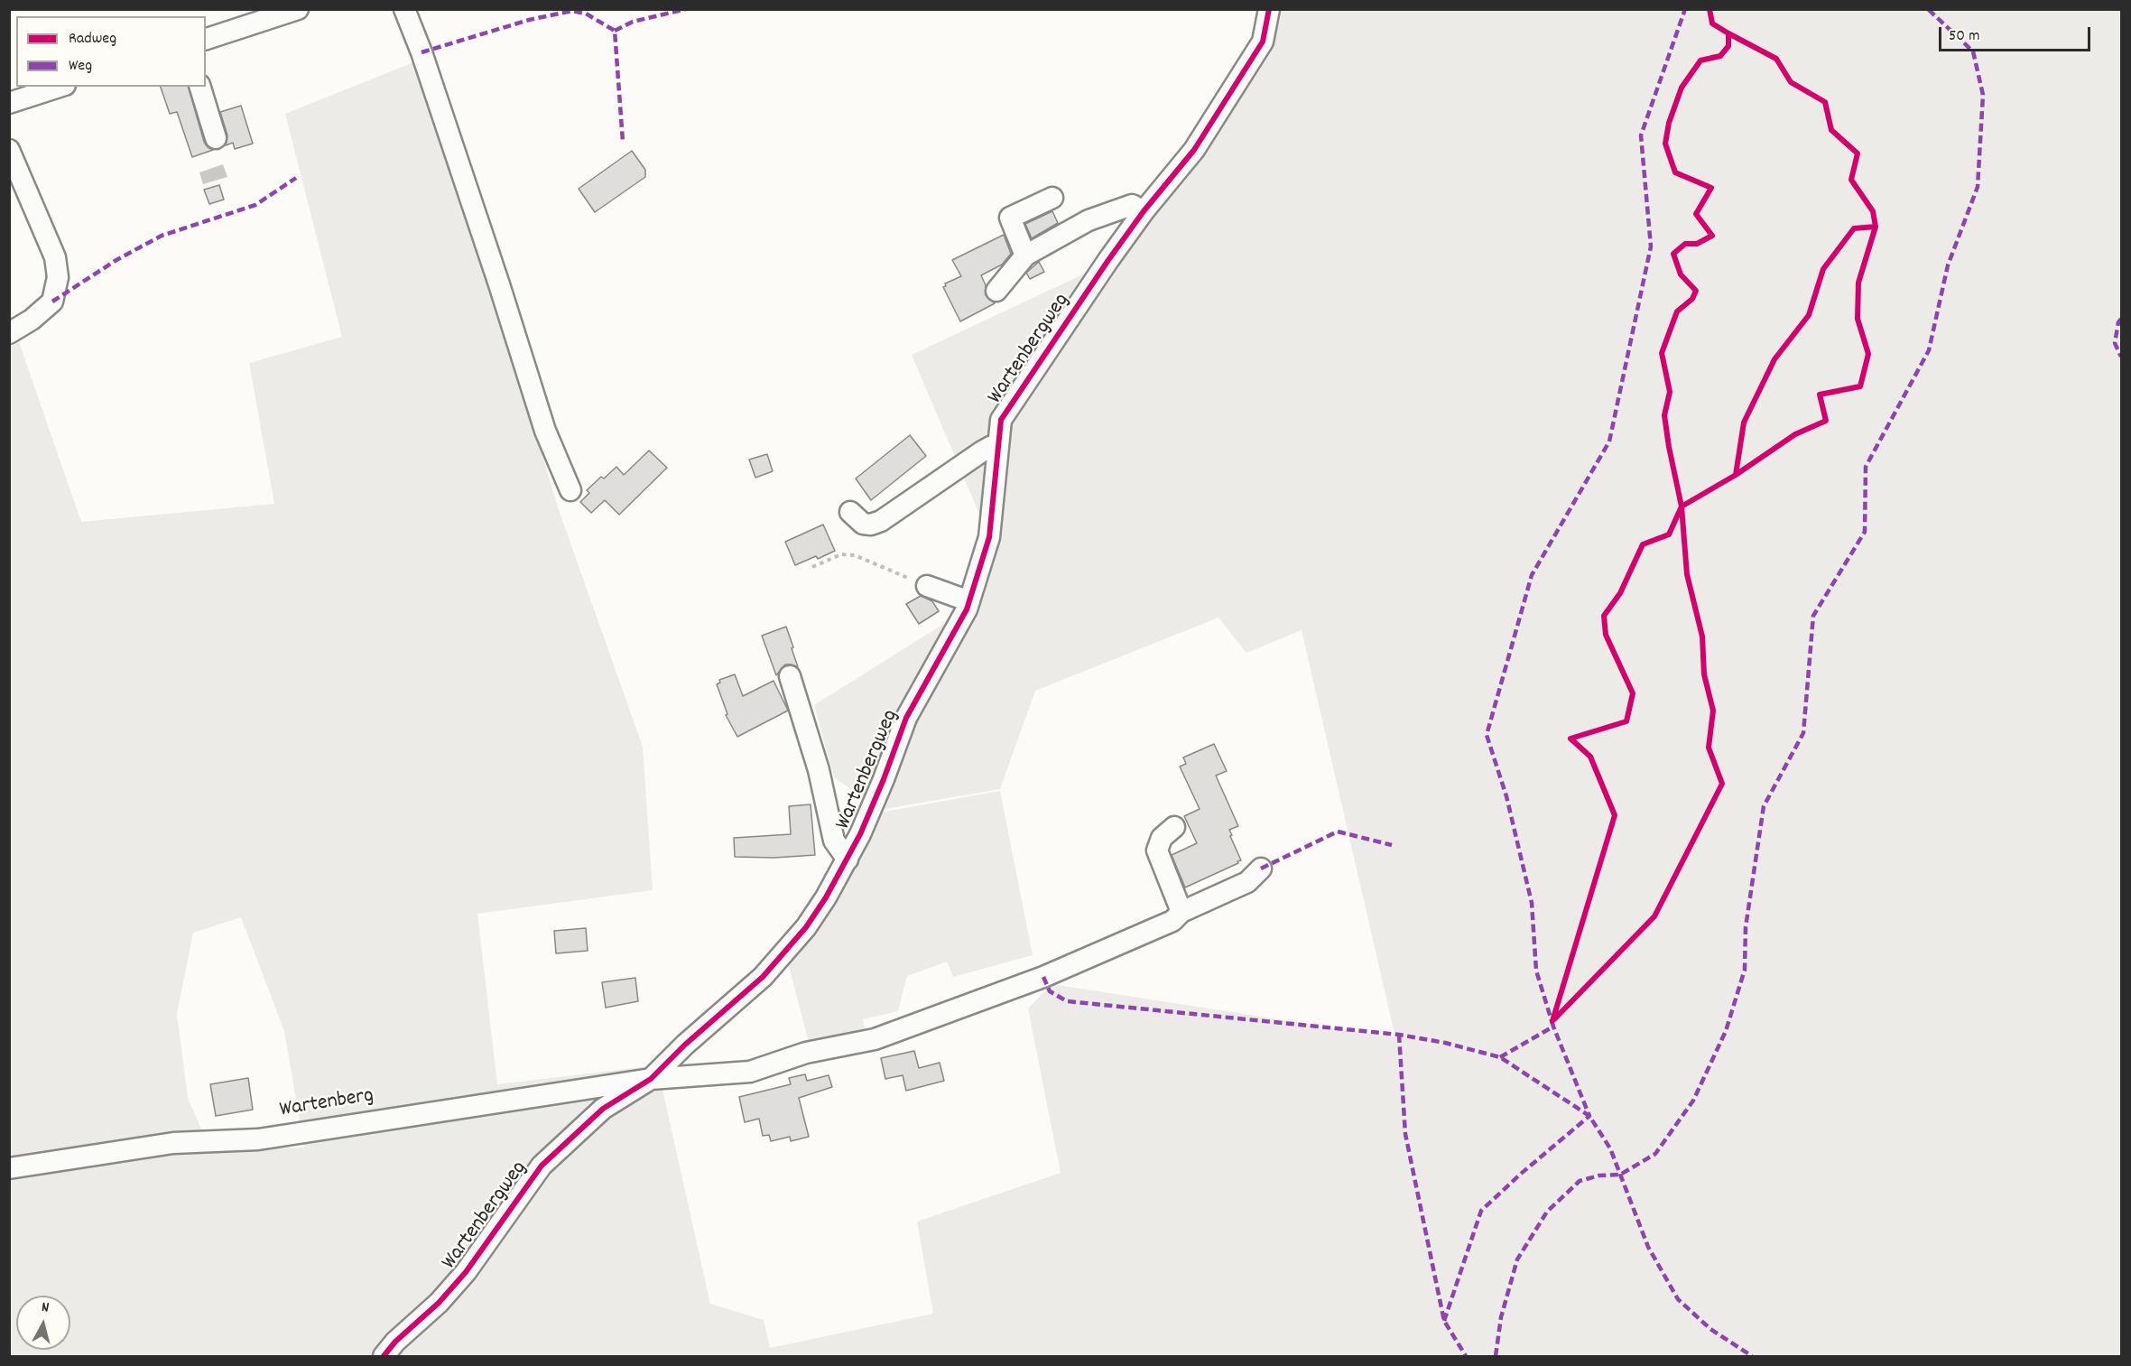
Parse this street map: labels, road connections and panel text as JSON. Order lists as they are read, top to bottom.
{
  "streets": {
    "street": ["Wartenbergweg", "Wartenberg"]
  },
  "crossings": [
    ["Wartenbergweg", "Wartenberg"]
  ],
  "legend": ["Radweg", "Weg"],
  "scale_bar": "50 m",
  "north": "top"
}
